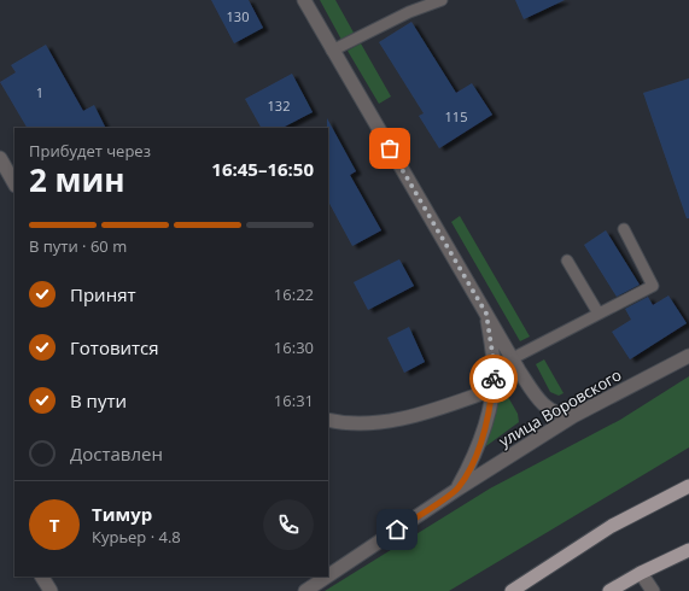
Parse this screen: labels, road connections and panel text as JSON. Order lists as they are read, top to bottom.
{
  "streets": {
    "street": ["улица Воровского"]
  },
  "house_numbers": [
    "130",
    "1",
    "132",
    "115"
  ],
  "page": {
    "heading": ["2 мин", "Прибудет через", "16:45–16:50"],
    "panel": ["Тимур", "Курьер · 4.8"],
    "bar": "В пути · 60 m",
    "list": [
      ["Принят", "16:22"],
      ["Готовится", "16:30"],
      ["В пути", "16:31"],
      "Доставлен"
    ],
    "round": "Т"
  }
}
